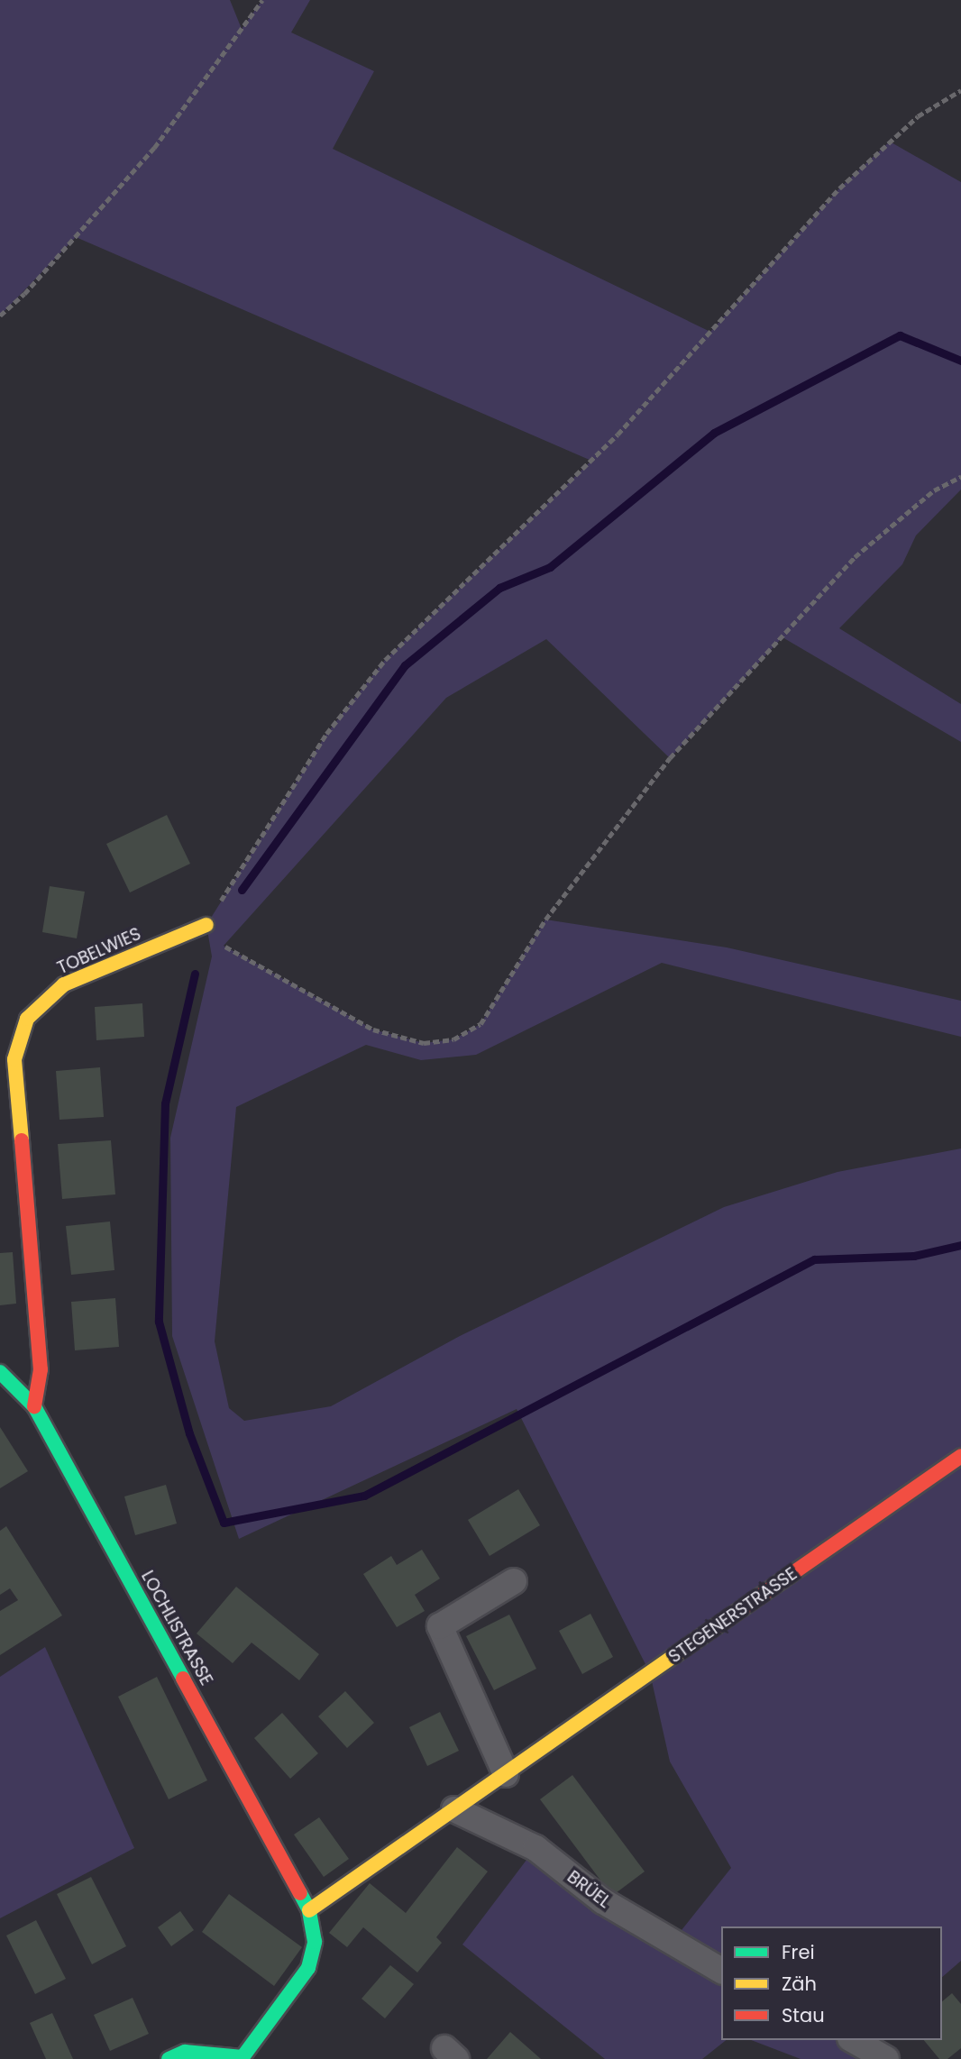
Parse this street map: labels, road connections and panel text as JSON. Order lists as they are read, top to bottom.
{
  "streets": {
    "street": [
      "TOBELWIES",
      "STEGENERSTRASSE",
      "LOCHLISTRASSE",
      "BRÜEL"
    ]
  },
  "crossings": [
    ["TOBELWIES", "LOCHLISTRASSE"],
    ["STEGENERSTRASSE", "LOCHLISTRASSE"],
    ["STEGENERSTRASSE", "BRÜEL"]
  ],
  "legend": ["Frei", "Zäh", "Stau"]
}
